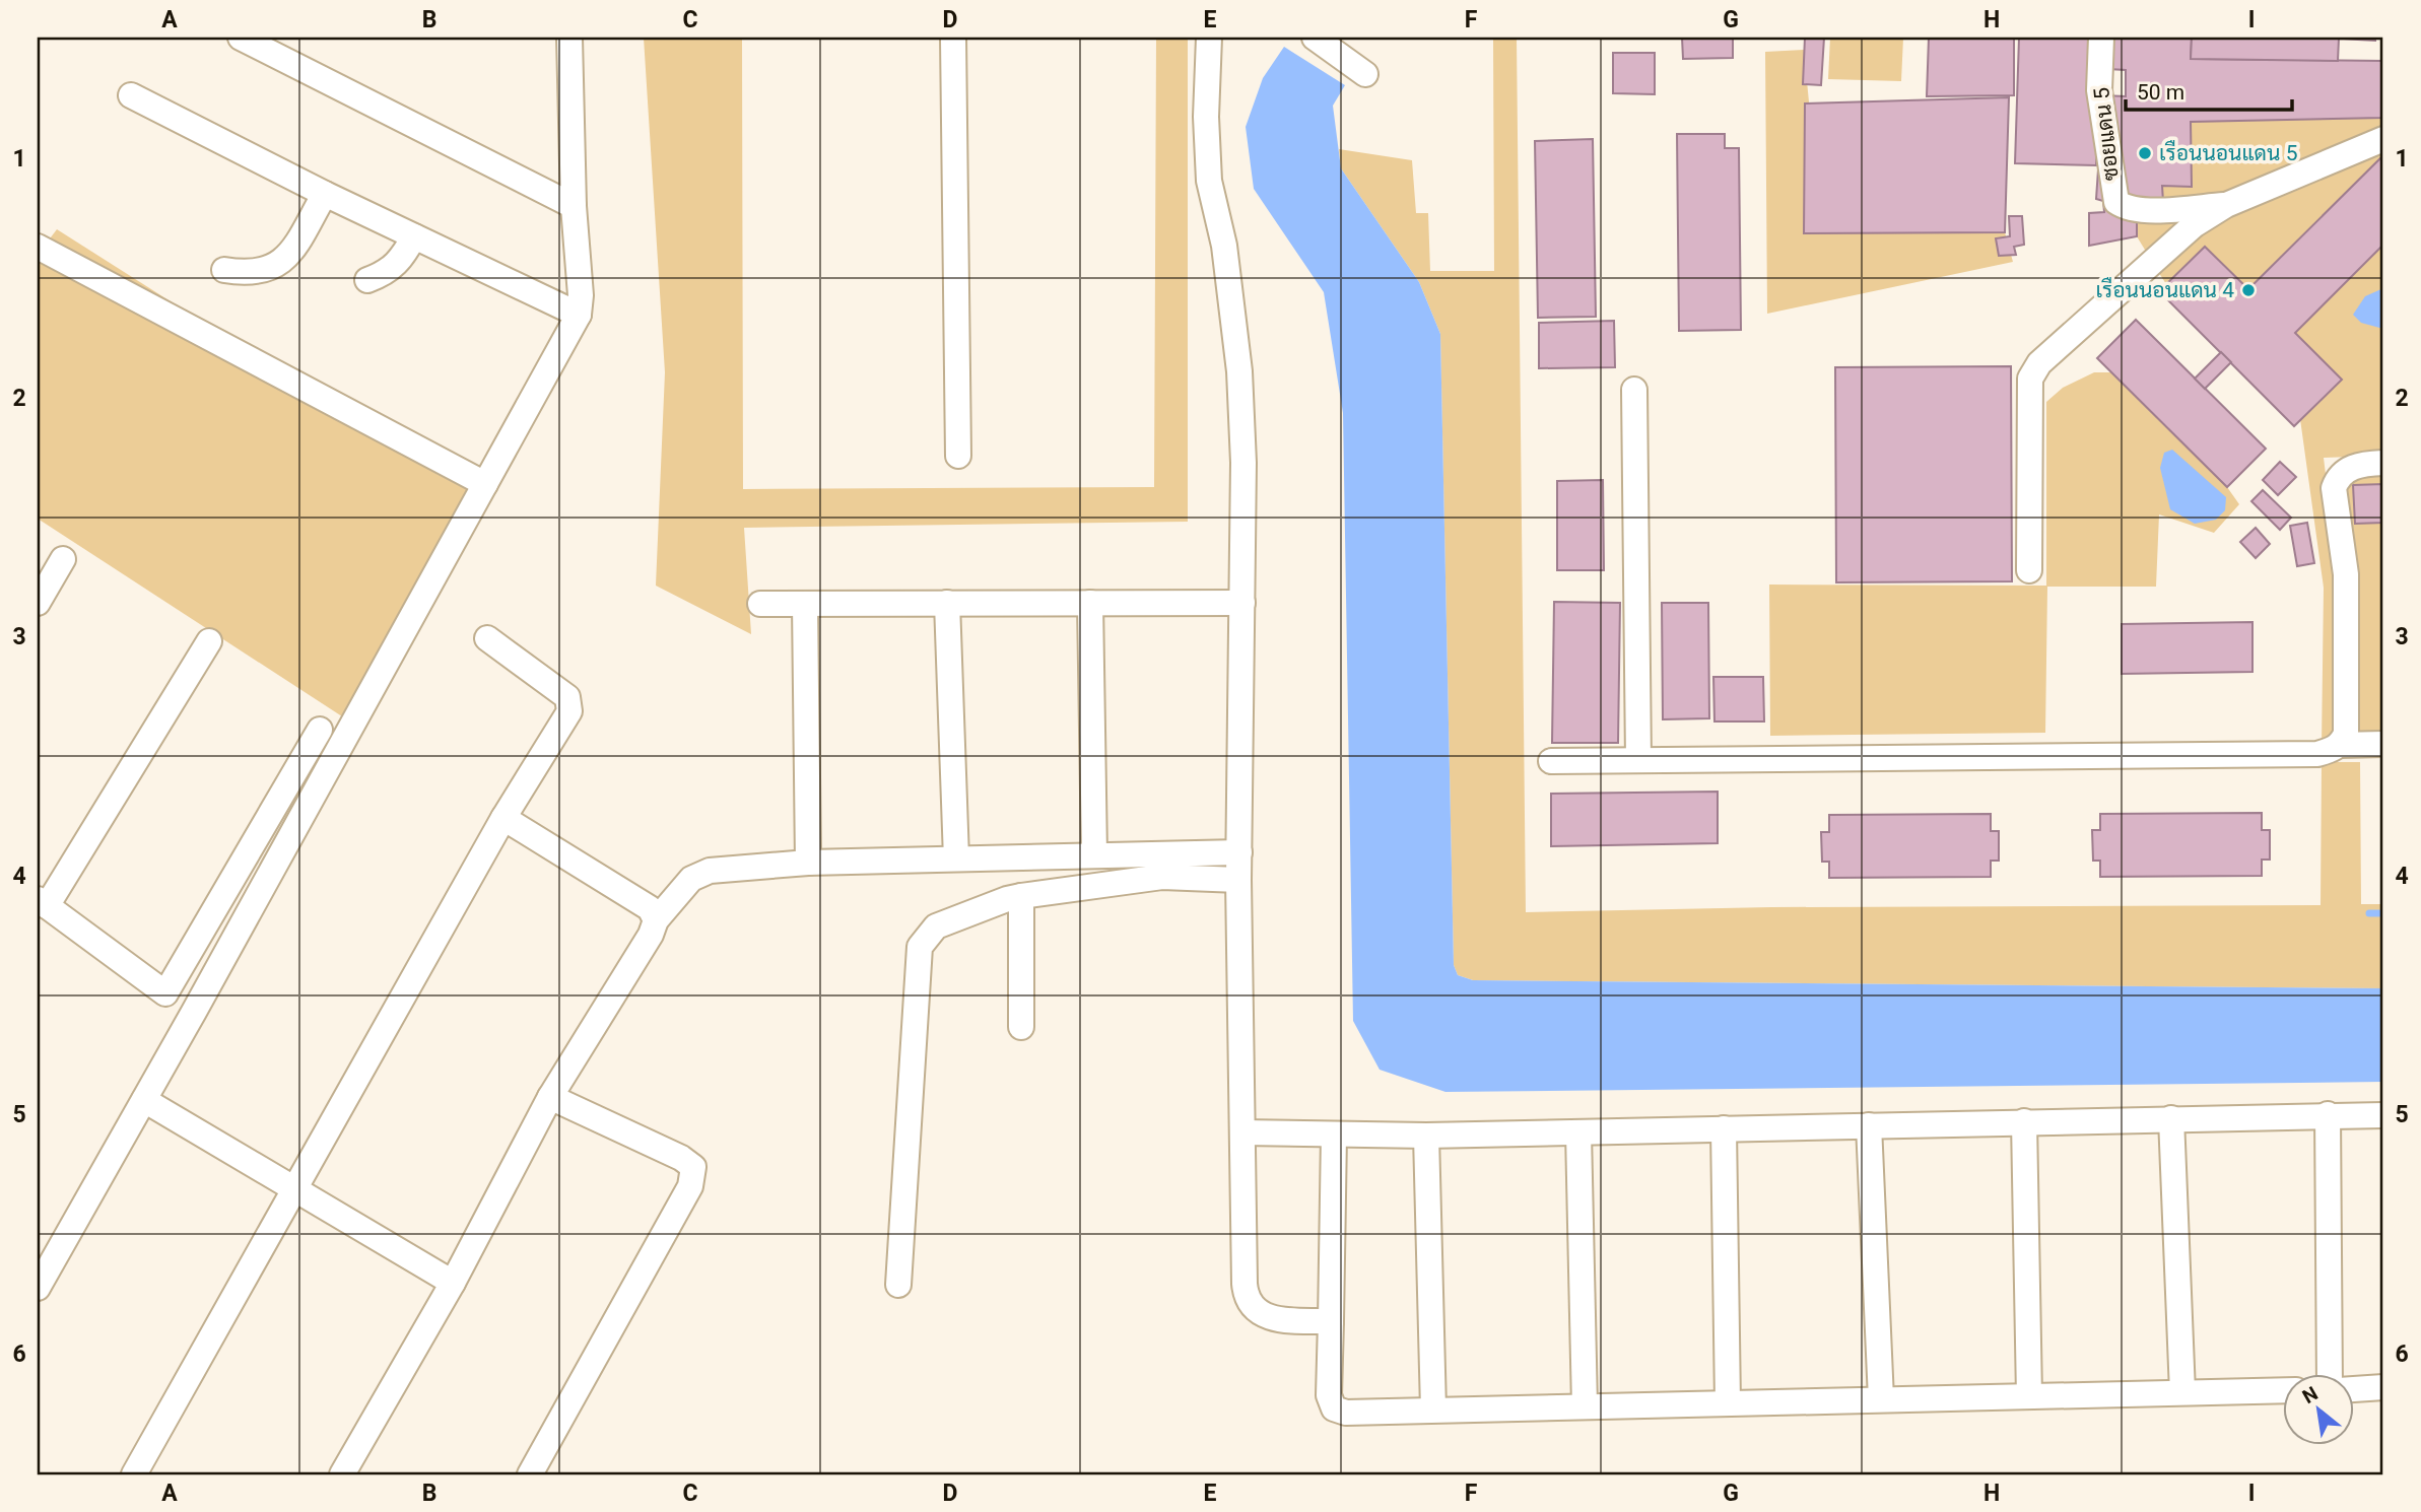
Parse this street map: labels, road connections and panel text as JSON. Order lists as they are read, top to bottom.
{
  "streets": {
    "street": ["ซอยแดน 5"]
  },
  "places": ["เรือนนอนแดน 5", "เรือนนอนแดน 4"],
  "scale_bar": "50 m",
  "north": "top left",
  "grid": {
    "columns": [
      "A",
      "B",
      "C",
      "D",
      "E",
      "F",
      "G",
      "H",
      "I"
    ],
    "rows": [
      "1",
      "2",
      "3",
      "4",
      "5",
      "6"
    ]
  }
}
